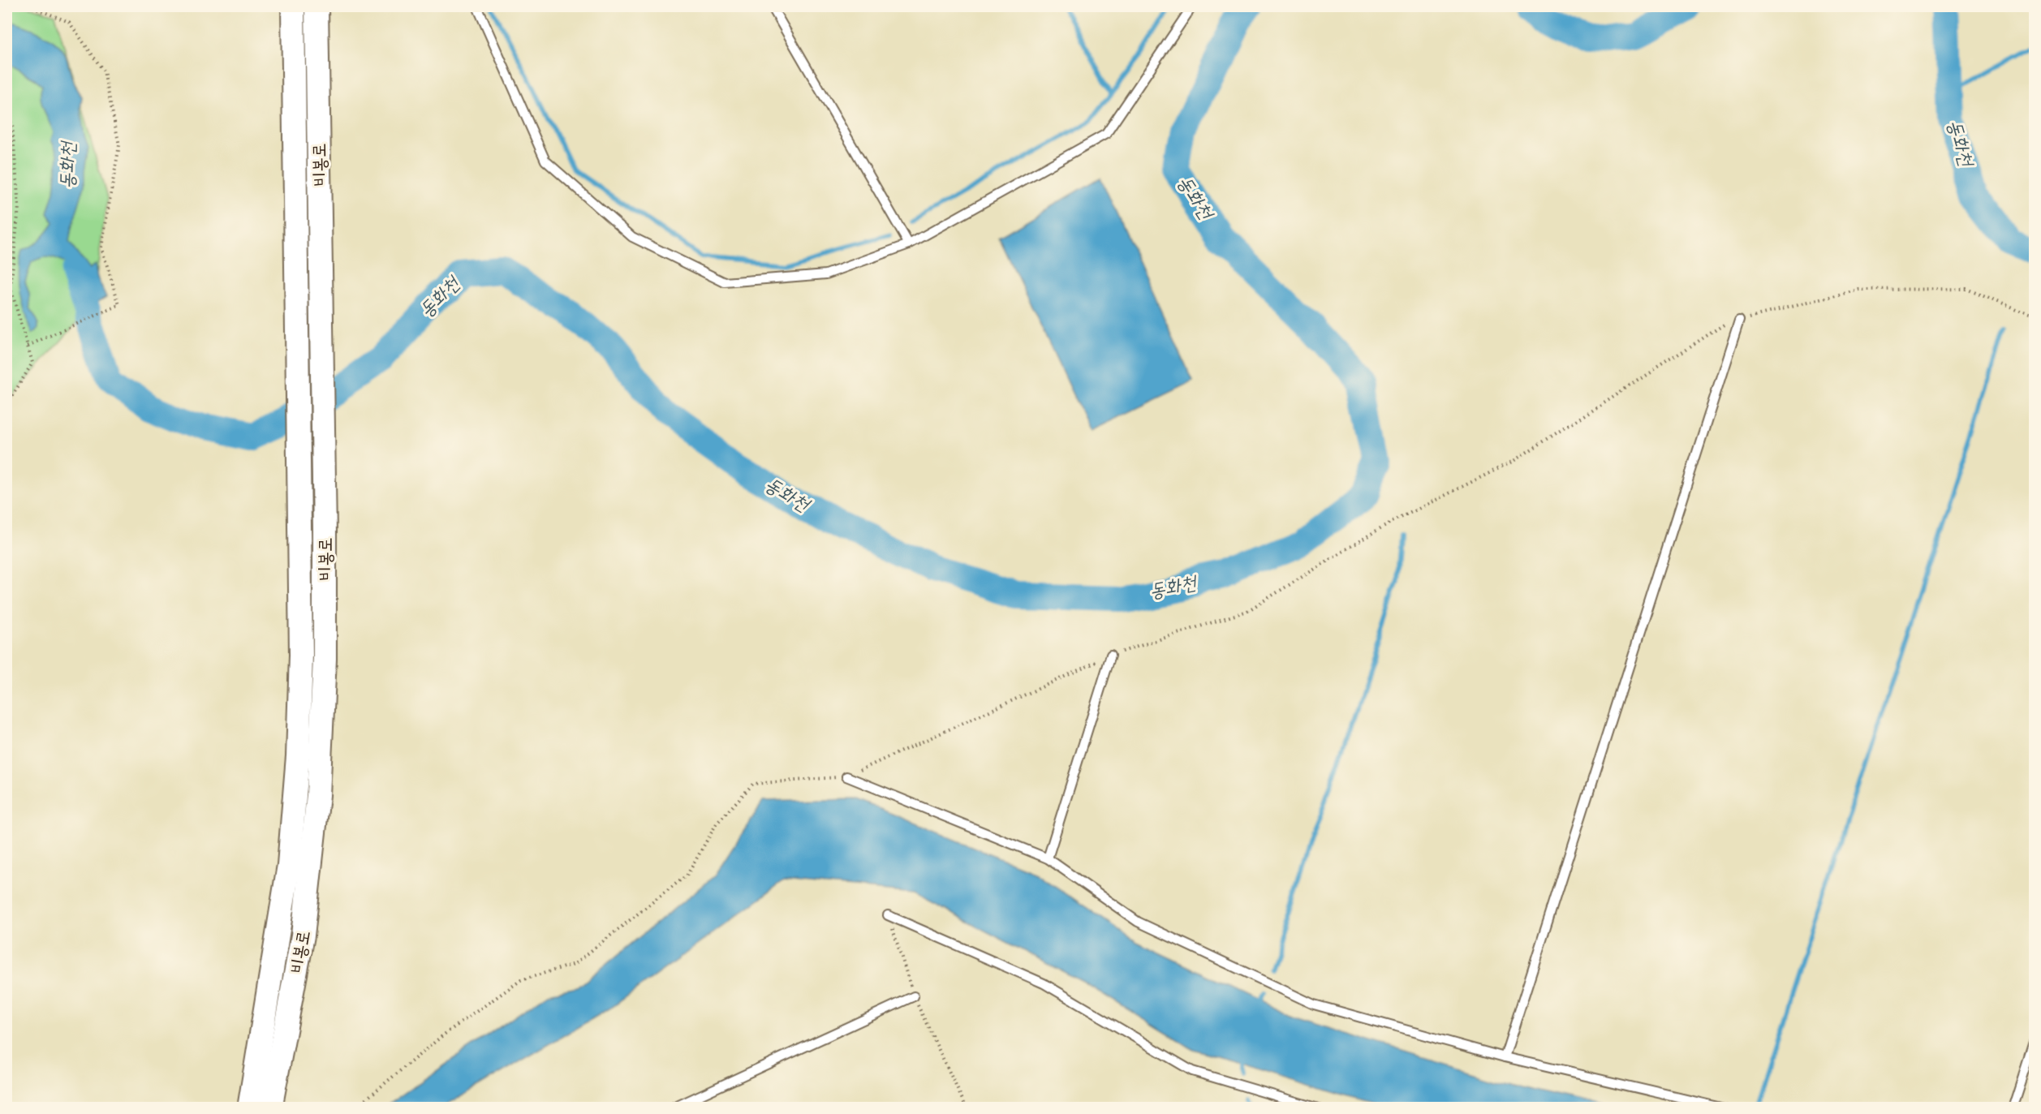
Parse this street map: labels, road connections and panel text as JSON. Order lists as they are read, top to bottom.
{
  "streets": {
    "street": ["비봉로"]
  },
  "water": ["동화천"]
}
